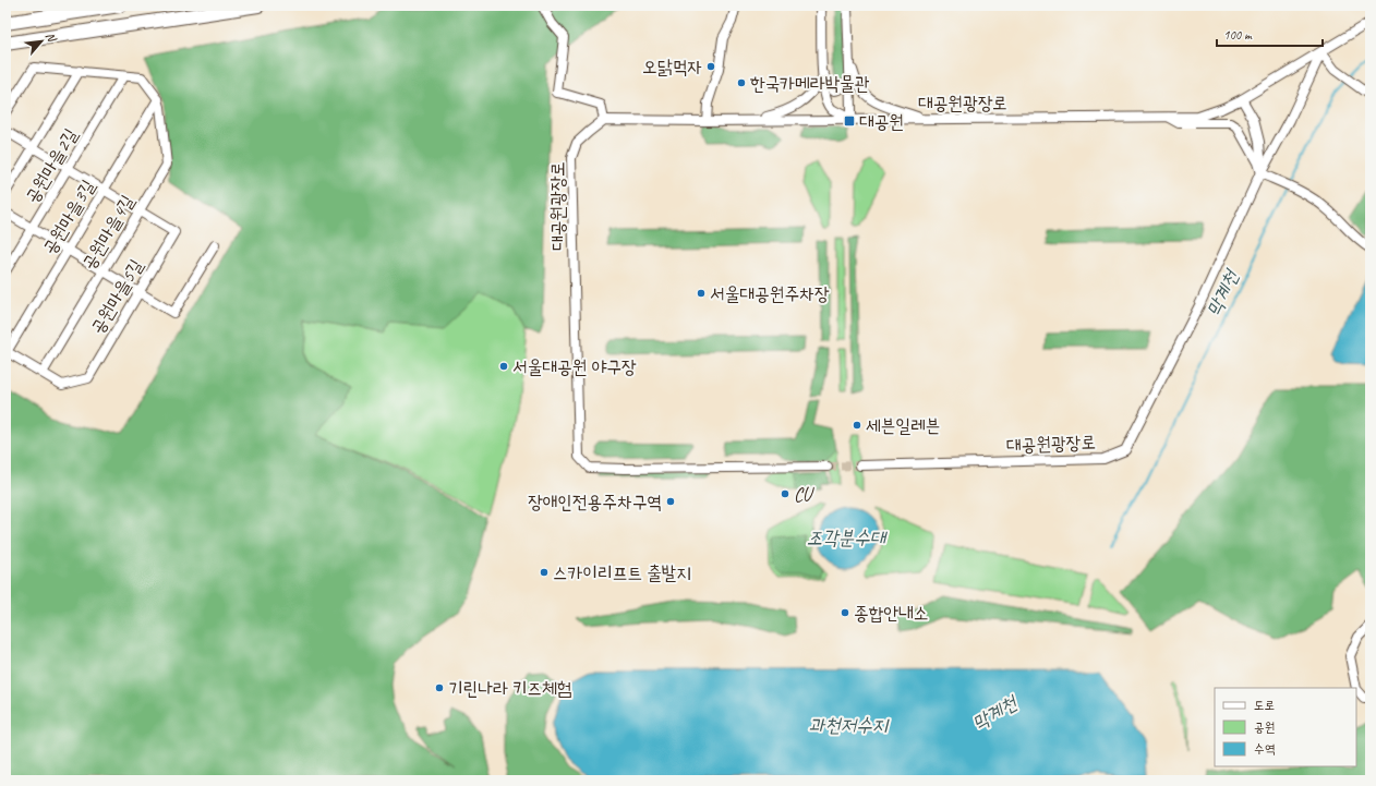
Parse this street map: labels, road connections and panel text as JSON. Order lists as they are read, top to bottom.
{
  "streets": {
    "street": [
      "대공원광장로",
      "공원마을2길",
      "공원마을3길",
      "공원마을4길",
      "공원마을5길"
    ]
  },
  "crossings": [
    ["공원마을3길", "공원마을4길"],
    ["공원마을4길", "공원마을5길"]
  ],
  "water": ["막계천", "조각분수대", "과천저수지"],
  "places": {
    "other": [
      "오닭먹자",
      "한국카메라박물관",
      "서울대공원주차장",
      "서울대공원 야구장",
      "세븐일레븐",
      "CU",
      "장애인전용주차구역",
      "스카이리프트 출발지",
      "종합안내소",
      "기린나라 키즈체험"
    ],
    "transit": ["대공원"]
  },
  "legend": ["도로", "공원", "수역"],
  "scale_bar": "100 m",
  "north": "top right"
}
